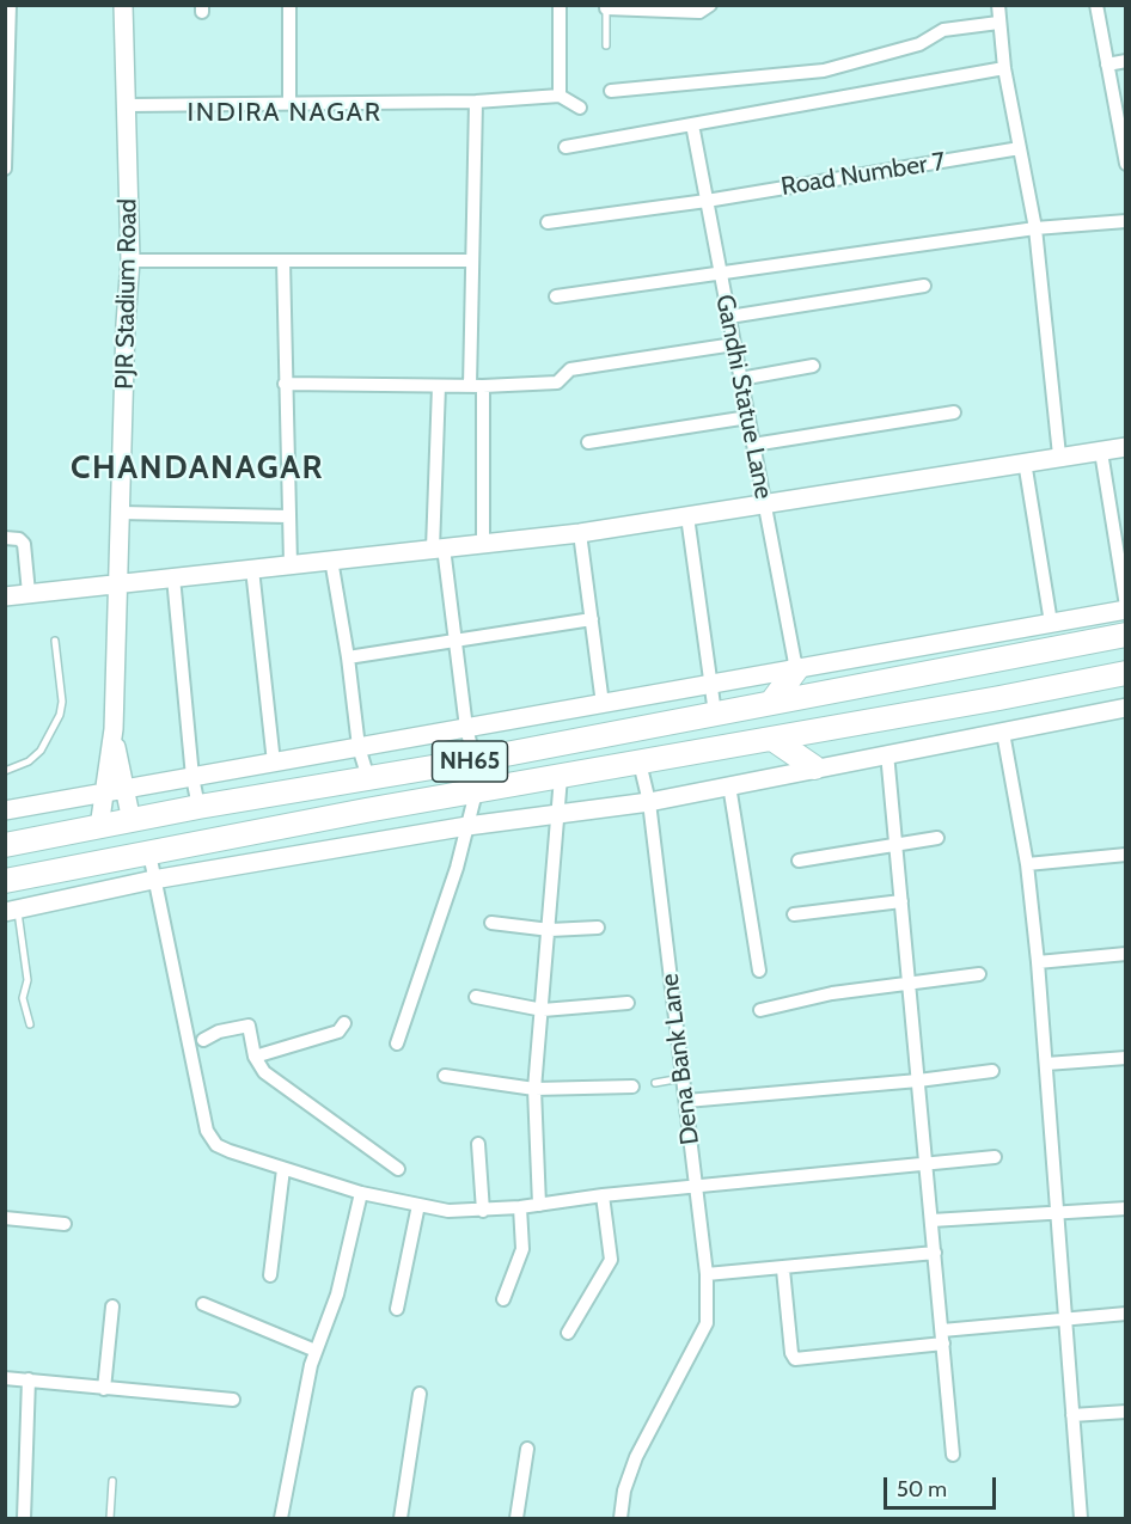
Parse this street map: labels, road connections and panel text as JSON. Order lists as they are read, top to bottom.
{
  "streets": {
    "highway": ["NH65"],
    "street": [
      "Road Number 7",
      "PJR Stadium Road",
      "Gandhi Statue Lane",
      "Dena Bank Lane"
    ]
  },
  "crossings": [
    ["Road Number 7", "Gandhi Statue Lane"],
    ["NH65", "Dena Bank Lane"]
  ],
  "districts": ["INDIRA NAGAR", "CHANDANAGAR"],
  "scale_bar": "50 m"
}
